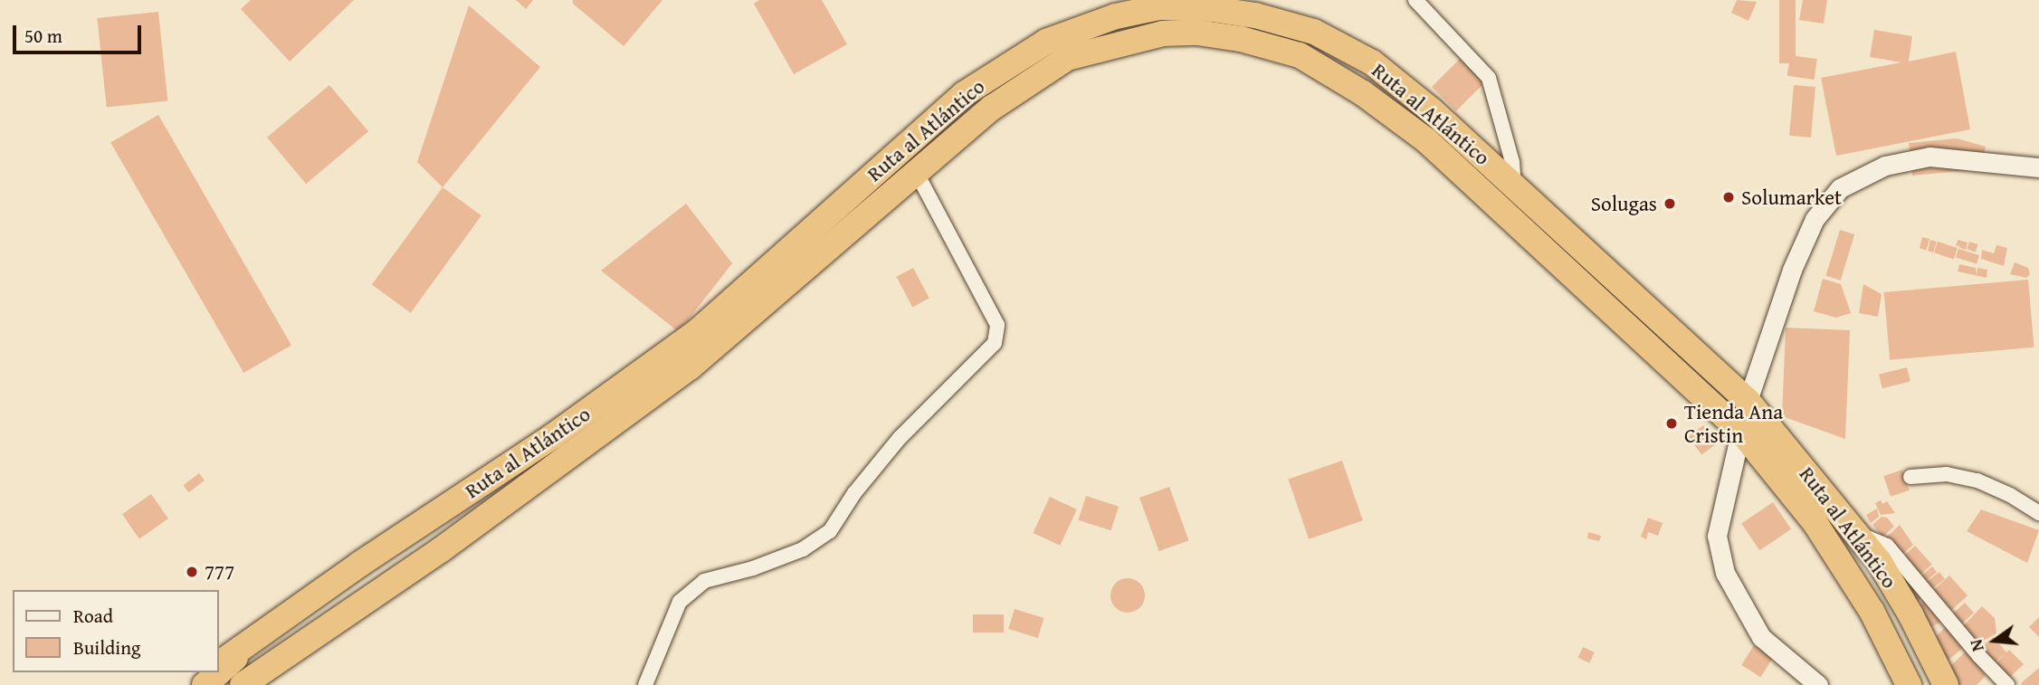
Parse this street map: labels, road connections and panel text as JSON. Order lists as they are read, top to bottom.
{
  "streets": {
    "highway": ["Ruta al Atlántico"]
  },
  "places": [
    "Solumarket",
    "Solugas",
    "Tienda Ana Cristin",
    "777"
  ],
  "legend": ["Road", "Building"],
  "scale_bar": "50 m",
  "north": "left"
}
